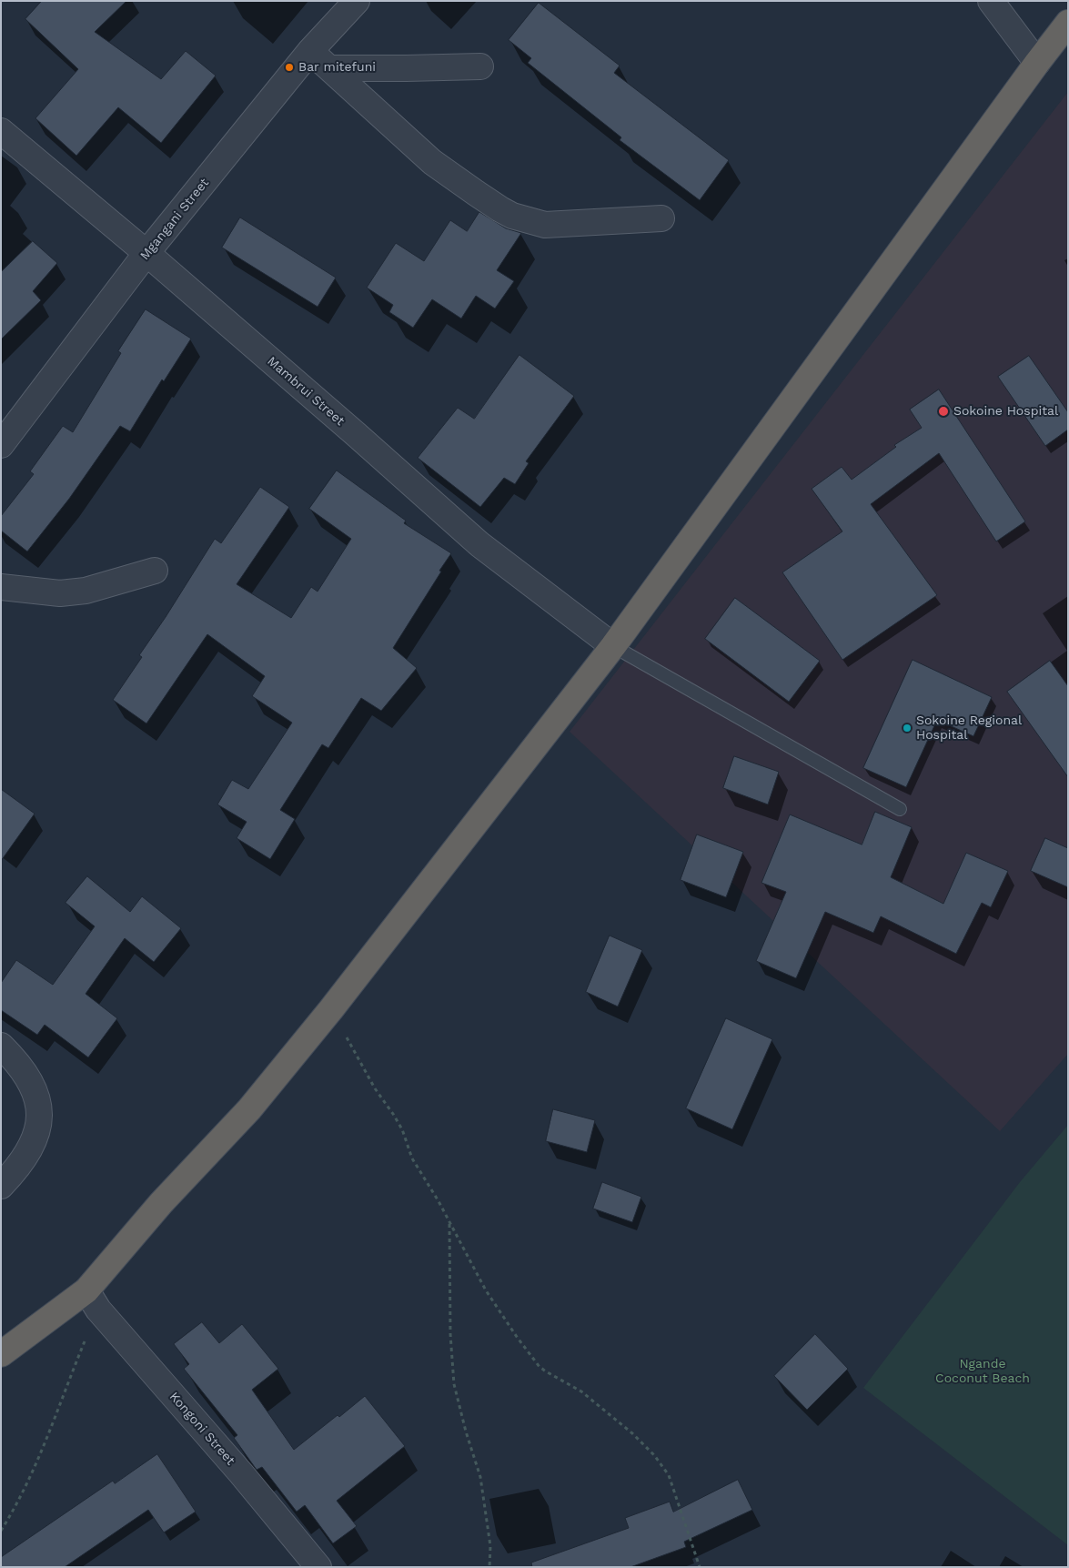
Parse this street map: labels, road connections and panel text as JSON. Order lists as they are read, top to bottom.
{
  "streets": {
    "street": ["Mgangani Street", "Mambrui Street", "Kongoni Street"]
  },
  "crossings": [
    ["Mgangani Street", "Mambrui Street"]
  ],
  "parks": ["Ngande Coconut Beach"],
  "places": ["Bar mitefuni", "Sokoine Hospital", "Sokoine Regional Hospital"]
}
